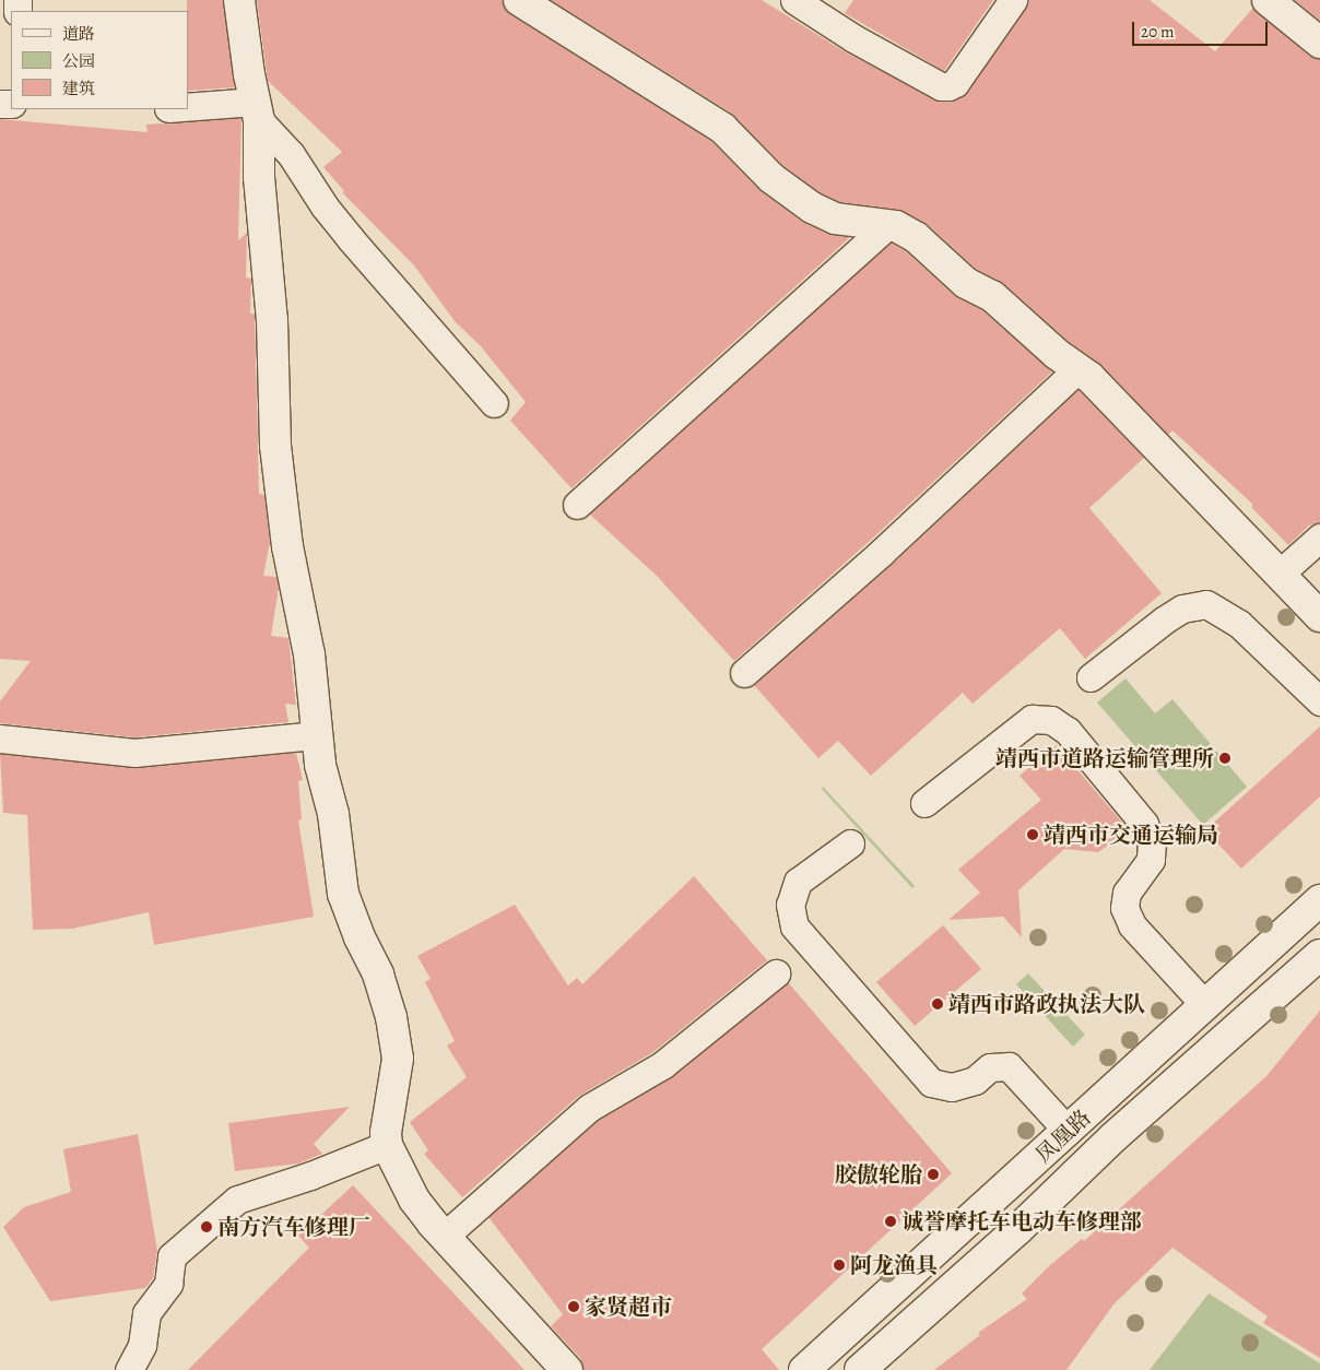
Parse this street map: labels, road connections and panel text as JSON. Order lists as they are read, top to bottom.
{
  "streets": {
    "street": ["凤凰路"]
  },
  "places": [
    "靖西市道路运输管理所",
    "靖西市交通运输局",
    "靖西市路政执法大队",
    "胶傲轮胎",
    "诚誉摩托车电动车修理部",
    "南方汽车修理厂",
    "阿龙渔具",
    "家贤超市"
  ],
  "legend": ["道路", "公园", "建筑"],
  "scale_bar": "20 m"
}
